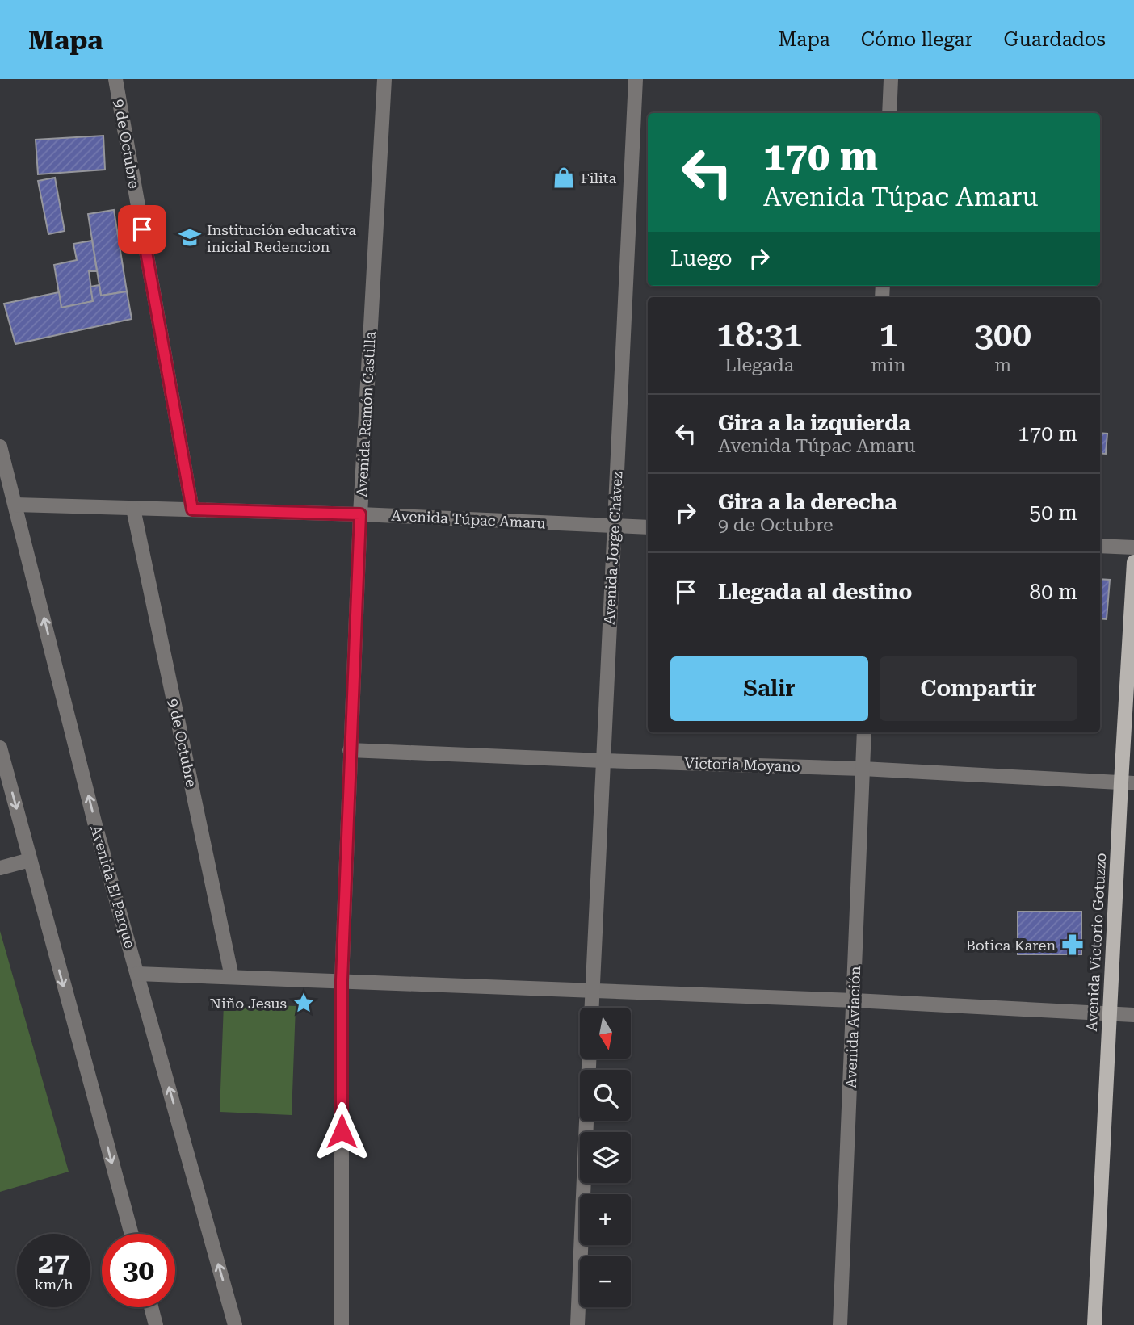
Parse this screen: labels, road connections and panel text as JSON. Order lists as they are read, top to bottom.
{
  "streets": {
    "main road": ["Avenida Victorio Gotuzzo"],
    "street": [
      "9 de Octubre",
      "Avenida Ramón Castilla",
      "Avenida Túpac Amaru",
      "Avenida Jorge Chávez",
      "Victoria Moyano",
      "Avenida El Parque",
      "Avenida Aviación"
    ]
  },
  "crossings": [
    ["9 de Octubre", "Avenida Túpac Amaru"],
    ["Avenida Ramón Castilla", "Avenida Túpac Amaru"],
    ["Avenida Ramón Castilla", "Victoria Moyano"],
    ["Avenida Túpac Amaru", "Avenida Jorge Chávez"],
    ["Avenida Túpac Amaru", "Avenida El Parque"],
    ["Avenida Jorge Chávez", "Victoria Moyano"],
    ["Victoria Moyano", "Avenida Victorio Gotuzzo"],
    ["Victoria Moyano", "Avenida Aviación"]
  ],
  "places": {
    "shop": ["Filita"],
    "school or university": ["Institución educativa inicial Redencion"],
    "pharmacy": ["Botica Karen"],
    "place": ["Niño Jesus"]
  },
  "north": "bottom",
  "page": {
    "header": "Mapa",
    "nav": ["Mapa", "Cómo llegar", "Guardados"],
    "turn": ["170 m", "Avenida Túpac Amaru"],
    "then": "Luego",
    "eta": [
      "18:31",
      "Llegada",
      "1",
      "min",
      "300",
      "m"
    ],
    "list": [
      {
        "name": "Gira a la izquierda",
        "note": "Avenida Túpac Amaru",
        "value": "170 m"
      },
      {
        "name": "Gira a la derecha",
        "note": "9 de Octubre",
        "value": "50 m"
      },
      {
        "name": "Llegada al destino",
        "value": "80 m"
      }
    ],
    "buttons": ["Salir", "Compartir"],
    "map_buttons": ["+", "−"],
    "speed": "27 km/h",
    "limit": "30"
  }
}
